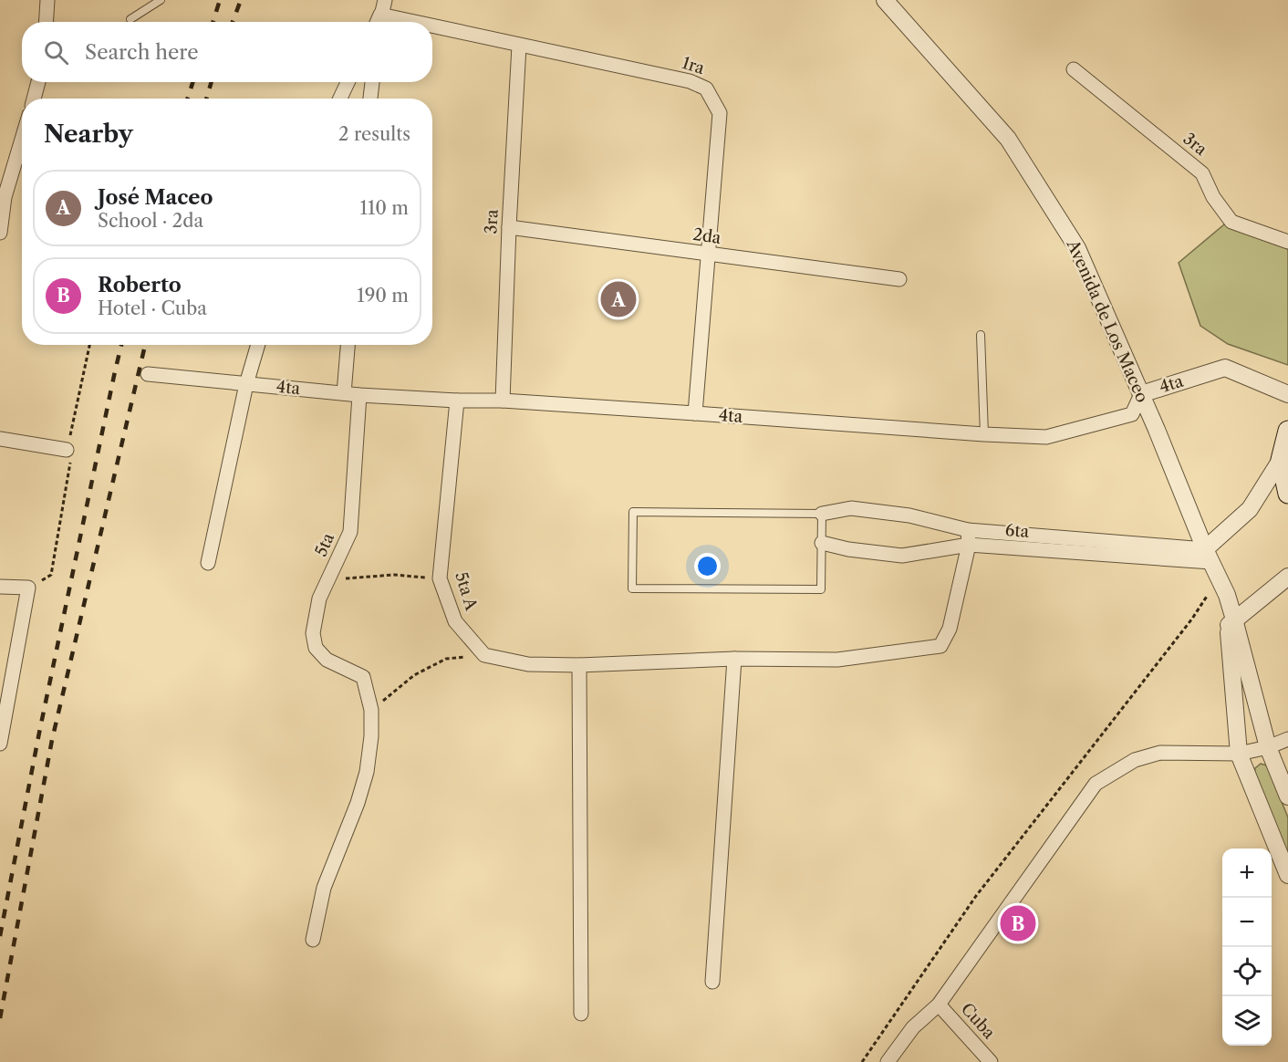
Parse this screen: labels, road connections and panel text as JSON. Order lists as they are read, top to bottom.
{
  "streets": {
    "street": [
      "1ra",
      "3ra",
      "2da",
      "Avenida de Los Maceo",
      "4ta",
      "6ta",
      "5ta",
      "5ta A",
      "Cuba"
    ]
  },
  "crossings": [
    ["1ra", "3ra"],
    ["1ra", "2da"],
    ["1ra", "4ta"],
    ["3ra", "2da"],
    ["3ra", "4ta"],
    ["Avenida de Los Maceo", "4ta"],
    ["Avenida de Los Maceo", "6ta"],
    ["4ta", "5ta"],
    ["4ta", "5ta A"]
  ],
  "page": {
    "search": "Search here",
    "heading": ["Nearby", "2 results"],
    "list": [
      {
        "mark": "A",
        "name": "José Maceo",
        "note": "School · 2da",
        "value": "110 m"
      },
      {
        "mark": "B",
        "name": "Roberto",
        "note": "Hotel · Cuba",
        "value": "190 m"
      }
    ],
    "pins": ["A", "B"],
    "map_buttons": ["+", "−"]
  }
}
